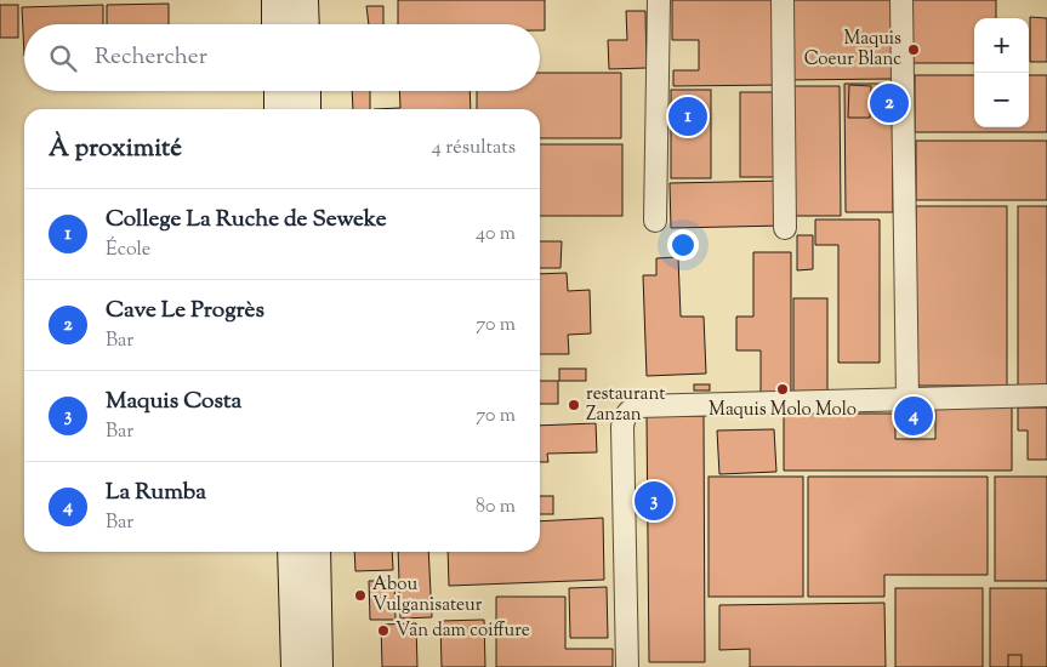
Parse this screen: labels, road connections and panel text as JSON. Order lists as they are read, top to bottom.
{
  "places": [
    "Maquis Coeur Blanc",
    "Maquis Molo Molo",
    "restaurant Zanzan",
    "Abou Vulganisateur",
    "Van dam coiffure"
  ],
  "page": {
    "map_buttons": ["+", "−"],
    "search": "Rechercher",
    "pins": [
      "2",
      "1",
      "4",
      "3"
    ],
    "heading": ["À proximité", "4 résultats"],
    "list": [
      {
        "mark": "1",
        "name": "College La Ruche de Seweke",
        "note": "École",
        "value": "40 m"
      },
      {
        "mark": "2",
        "name": "Cave Le Progrès",
        "note": "Bar",
        "value": "70 m"
      },
      {
        "mark": "3",
        "name": "Maquis Costa",
        "note": "Bar",
        "value": "70 m"
      },
      {
        "mark": "4",
        "name": "La Rumba",
        "note": "Bar",
        "value": "80 m"
      }
    ]
  }
}
